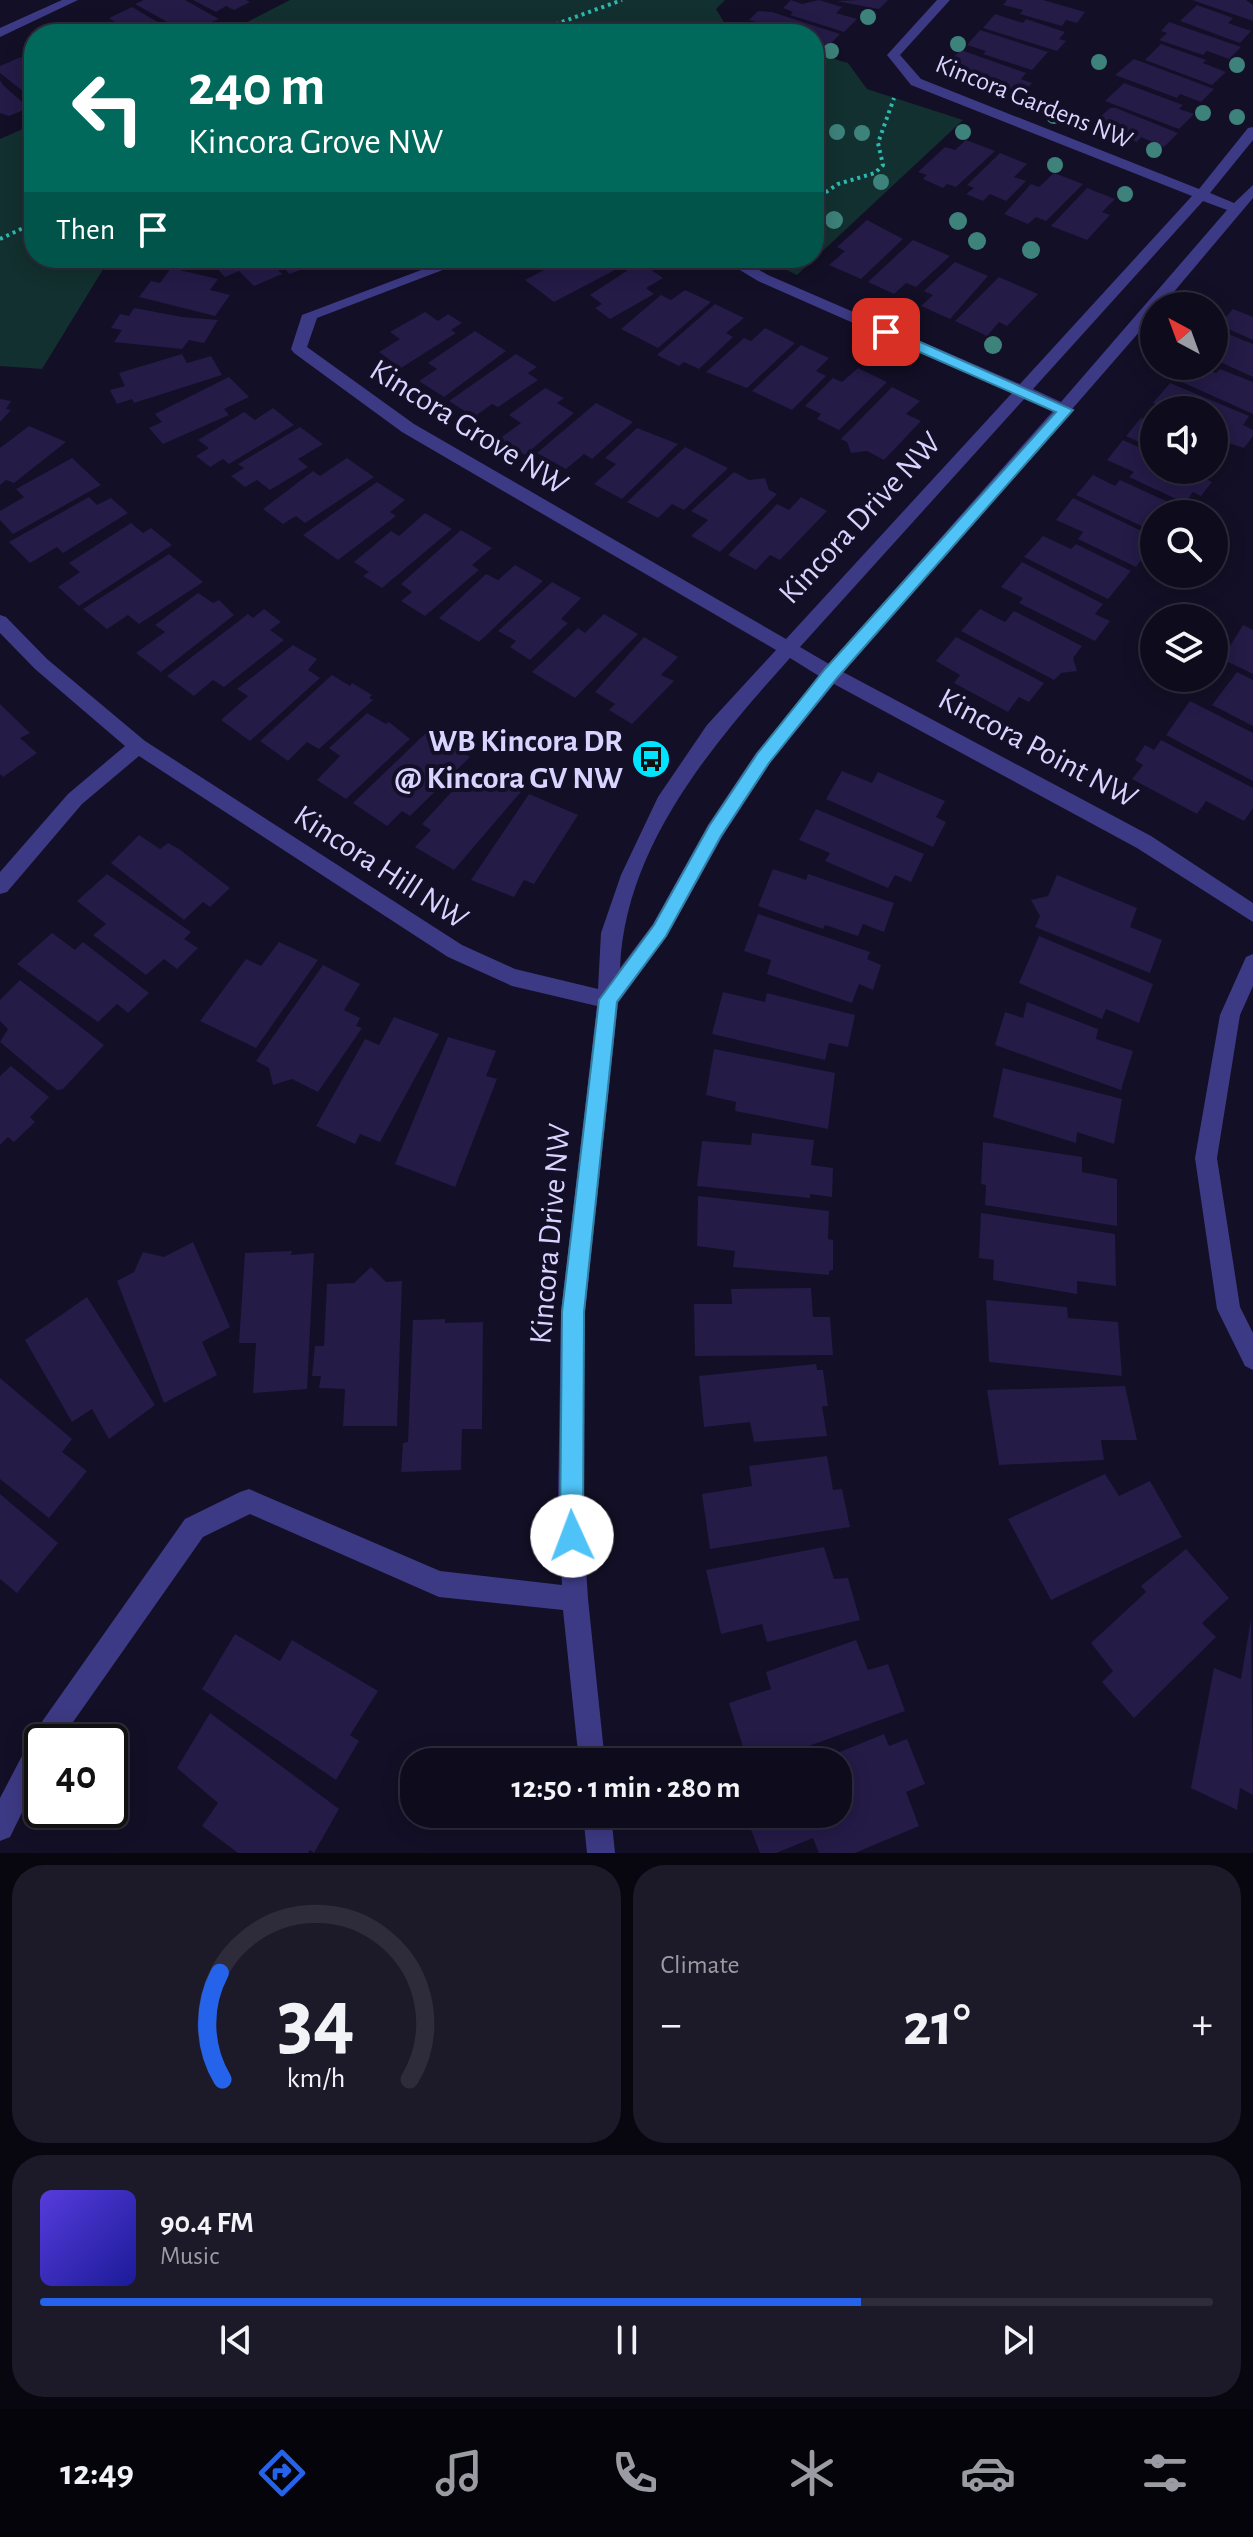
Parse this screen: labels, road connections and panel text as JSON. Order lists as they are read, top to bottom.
{
  "streets": {
    "street": [
      "Kincora Gardens NW",
      "Kincora Grove NW",
      "Kincora Drive NW",
      "Kincora Point NW",
      "Kincora Hill NW"
    ]
  },
  "crossings": [
    ["Kincora Gardens NW", "Kincora Drive NW"],
    ["Kincora Grove NW", "Kincora Drive NW"],
    ["Kincora Grove NW", "Kincora Point NW"],
    ["Kincora Drive NW", "Kincora Point NW"],
    ["Kincora Drive NW", "Kincora Hill NW"]
  ],
  "places": {
    "bus stop": ["WB Kincora DR @ Kincora GV NW"]
  },
  "north": "top left",
  "page": {
    "turn": ["240 m", "Kincora Grove NW"],
    "then": "Then",
    "limit": "40",
    "trip": "12:50 · 1 min · 280 m",
    "tile": "Climate",
    "heat": ["−", "21°", "+"],
    "song": ["90.4 FM", "Music"],
    "tabs": "12:49",
    "gauge": ["34", "km/h"]
  }
}
